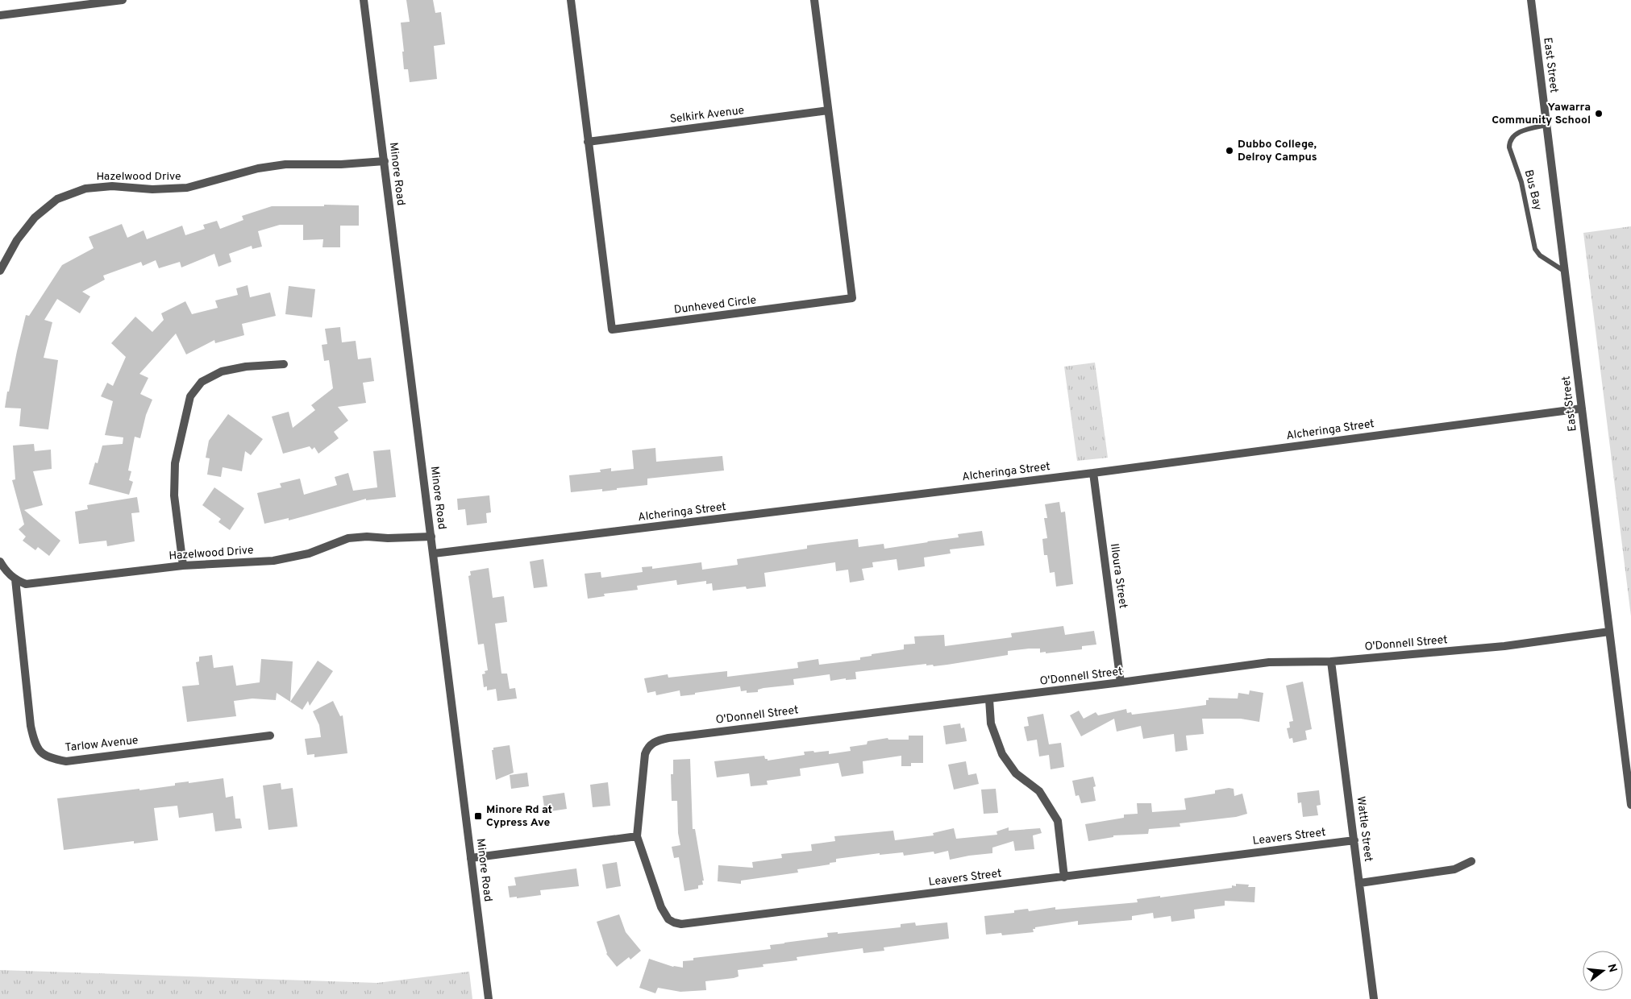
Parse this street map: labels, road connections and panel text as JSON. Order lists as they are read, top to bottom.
{
  "streets": {
    "street": [
      "East Street",
      "Selkirk Avenue",
      "Minore Road",
      "Hazelwood Drive",
      "Dunheved Circle",
      "Alcheringa Street",
      "Illoura Street",
      "O'Donnell Street",
      "Tarlow Avenue",
      "Wattle Street",
      "Leavers Street"
    ],
    "lane": ["Bus Bay"]
  },
  "crossings": [
    ["East Street", "Bus Bay"],
    ["East Street", "Alcheringa Street"],
    ["East Street", "O'Donnell Street"],
    ["Selkirk Avenue", "Dunheved Circle"],
    ["Minore Road", "Hazelwood Drive"],
    ["Minore Road", "Alcheringa Street"],
    ["Hazelwood Drive", "Tarlow Avenue"],
    ["Alcheringa Street", "Illoura Street"],
    ["Illoura Street", "O'Donnell Street"],
    ["O'Donnell Street", "Wattle Street"],
    ["O'Donnell Street", "Leavers Street"],
    ["Wattle Street", "Leavers Street"]
  ],
  "places": {
    "other": ["Yawarra Community School", "Dubbo College, Delroy Campus"],
    "transit": ["Minore Rd at Cypress Ave"]
  },
  "north": "right"
}
